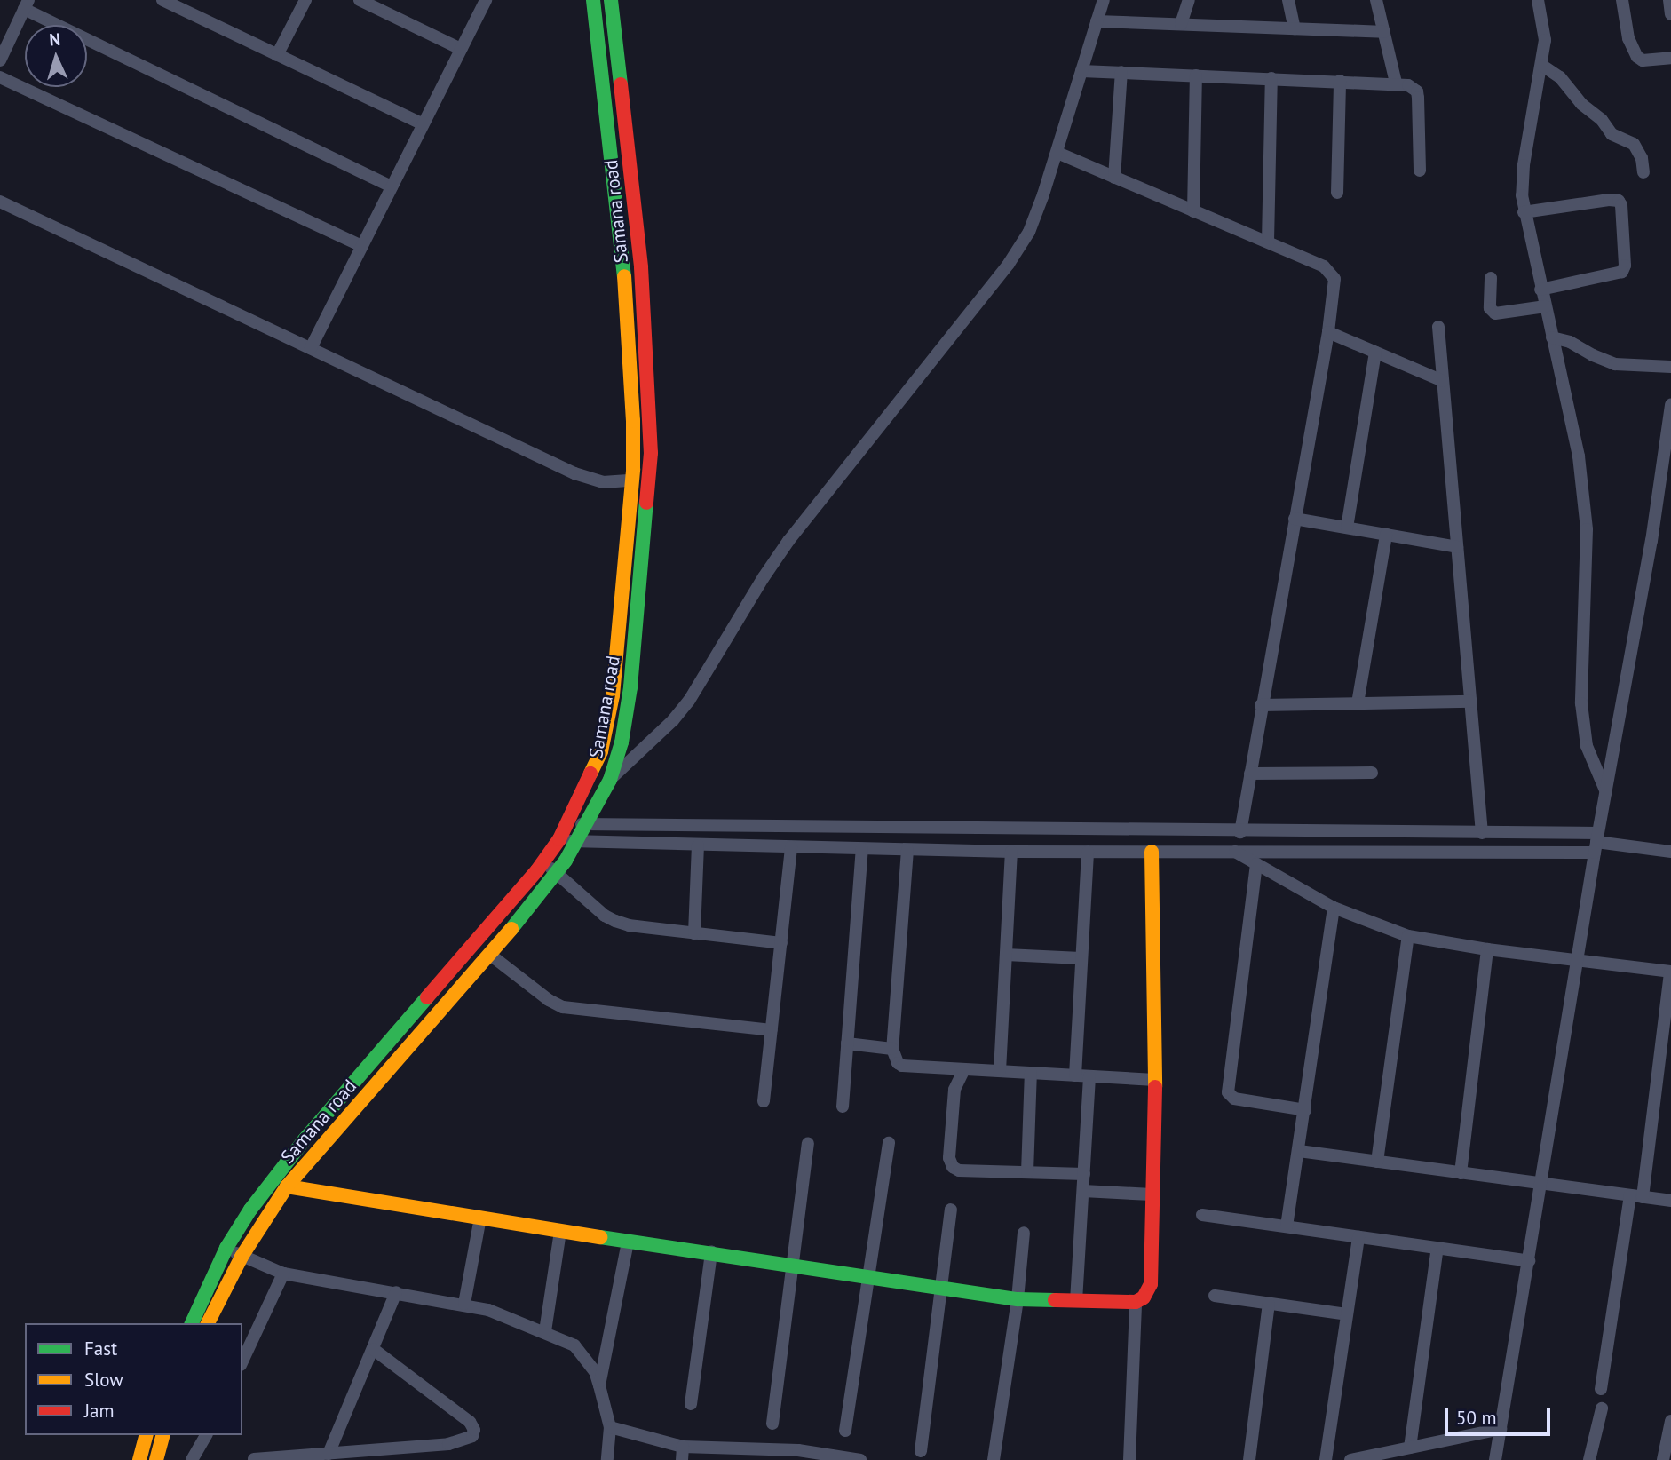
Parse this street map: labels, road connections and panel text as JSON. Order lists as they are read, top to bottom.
{
  "streets": {
    "main road": ["Samana road"]
  },
  "legend": ["Fast", "Slow", "Jam"],
  "scale_bar": "50 m",
  "north": "top"
}
